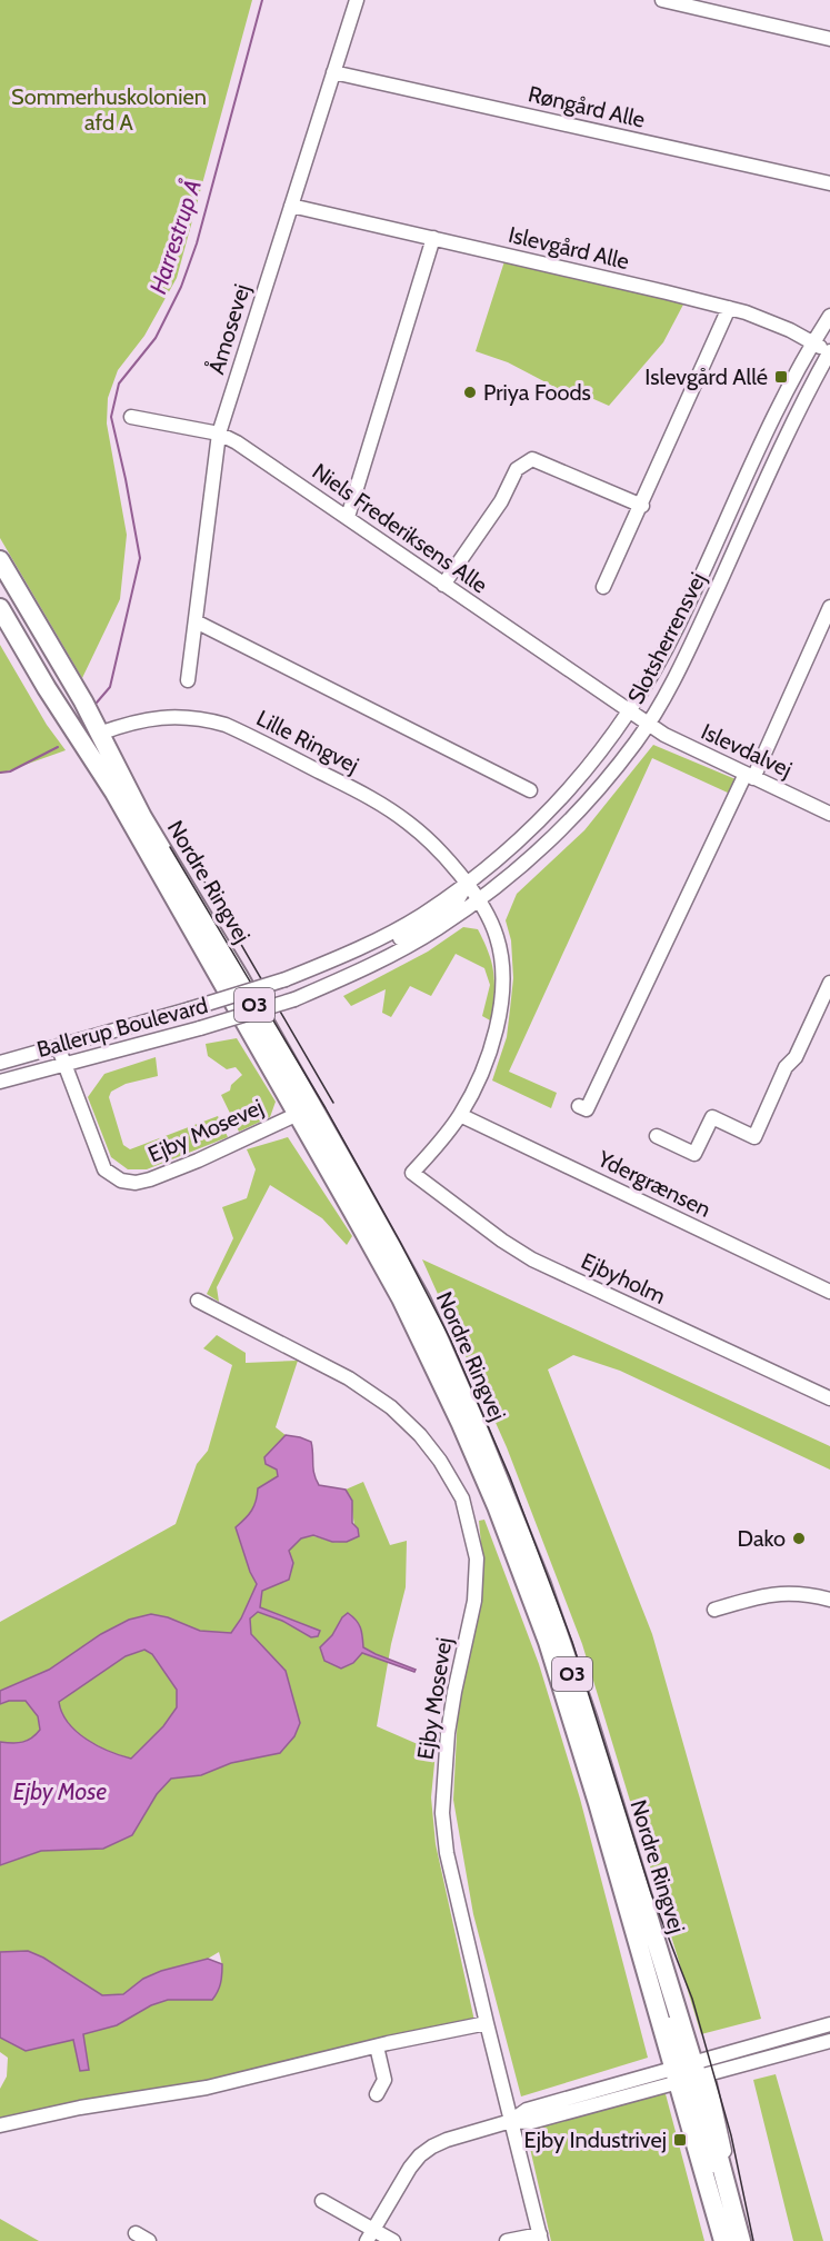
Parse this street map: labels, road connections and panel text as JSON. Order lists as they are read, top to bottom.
{
  "streets": {
    "main road": ["Nordre Ringvej", "O3"],
    "street": [
      "Røngård Alle",
      "Islevgård Alle",
      "Åmosevej",
      "Niels Frederiksens Alle",
      "Slotsherrensvej",
      "Lille Ringvej",
      "Islevdalvej",
      "Ballerup Boulevard",
      "Ejby Mosevej",
      "Ydergrænsen",
      "Ejbyholm"
    ]
  },
  "crossings": [
    ["Røngård Alle", "Åmosevej"],
    ["Islevgård Alle", "Åmosevej"],
    ["Islevgård Alle", "Slotsherrensvej"],
    ["Åmosevej", "Niels Frederiksens Alle"],
    ["Niels Frederiksens Alle", "Slotsherrensvej"],
    ["Niels Frederiksens Alle", "Islevdalvej"],
    ["Slotsherrensvej", "Lille Ringvej"],
    ["Slotsherrensvej", "Islevdalvej"],
    ["Slotsherrensvej", "Ballerup Boulevard"],
    ["Lille Ringvej", "Nordre Ringvej"],
    ["Nordre Ringvej", "Ejby Mosevej"],
    ["Ballerup Boulevard", "Ejby Mosevej"],
    ["Ydergrænsen", "Ejbyholm"]
  ],
  "water": ["Harrestrup Å", "Ejby Mose"],
  "parks": ["Sommerhuskolonien afd A"],
  "places": {
    "transit": ["Islevgård Allé", "Ejby Industrivej"],
    "other": ["Priya Foods", "Dako"]
  }
}
